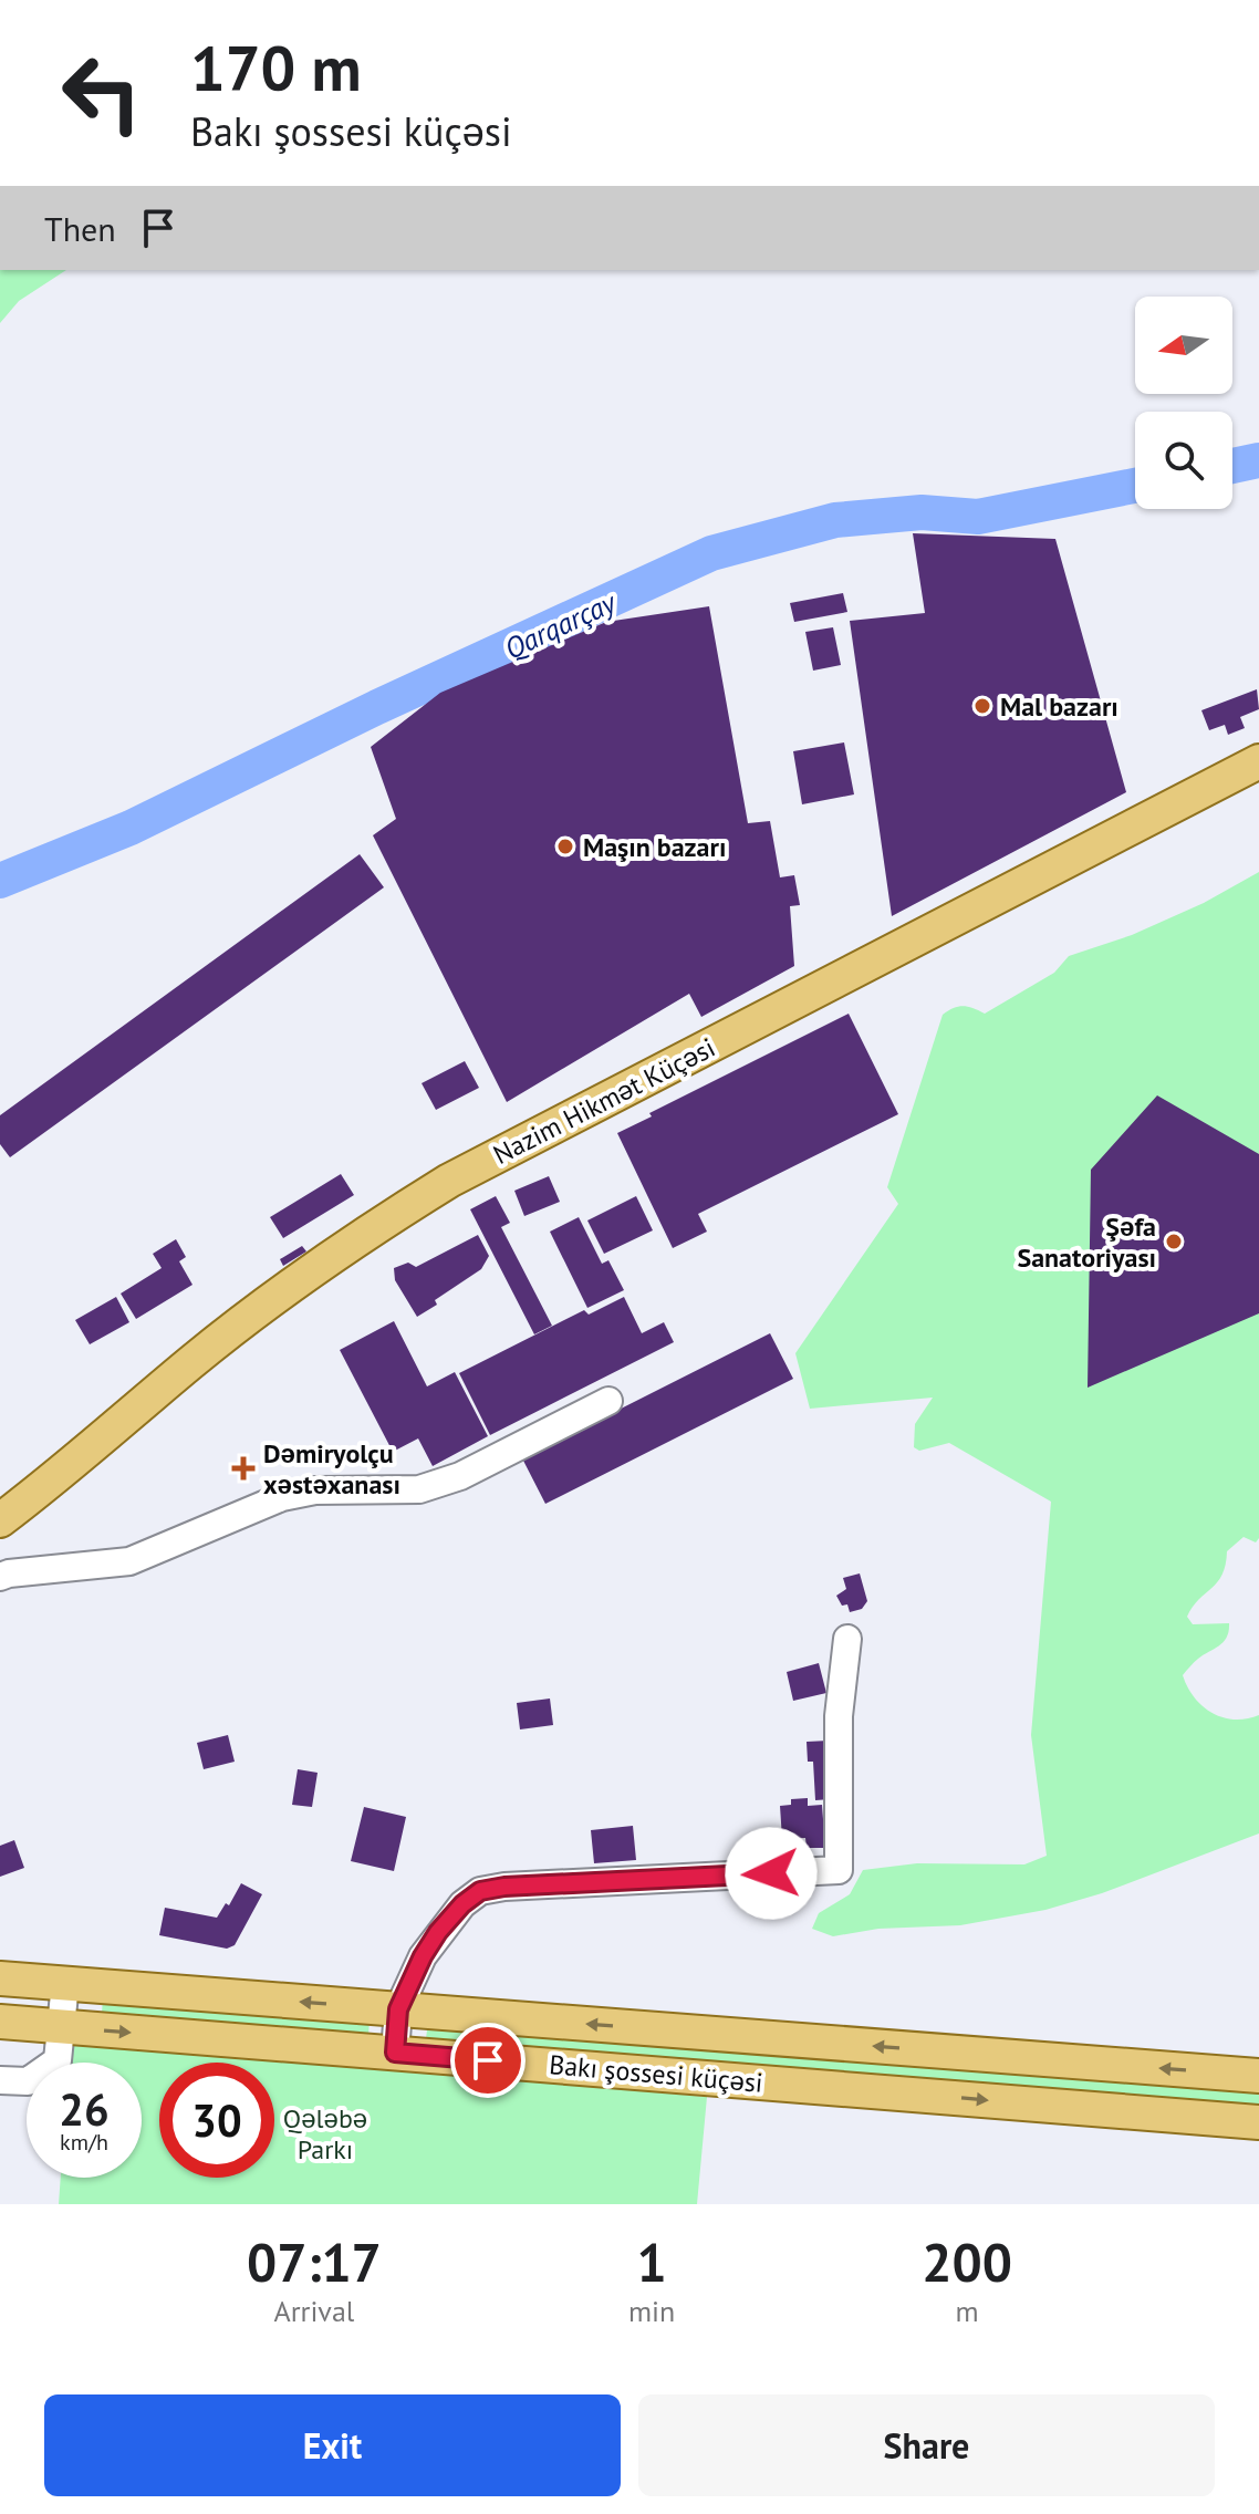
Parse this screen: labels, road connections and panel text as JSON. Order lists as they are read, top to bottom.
{
  "streets": {
    "main road": ["Nazim Hikmət Küçəsi", "Bakı şossesi küçəsi"]
  },
  "water": ["Qarqarçay"],
  "parks": ["Qələbə Parkı"],
  "places": {
    "other": ["Mal bazarı", "Maşın bazarı", "Şəfa Sanatoriyası"],
    "health": ["Dəmiryolçu xəstəxanası"]
  },
  "north": "left",
  "page": {
    "turn": ["170 m", "Bakı şossesi küçəsi"],
    "then": "Then",
    "speed": "26 km/h",
    "limit": "30",
    "eta": [
      "07:17",
      "Arrival",
      "1",
      "min",
      "200",
      "m"
    ],
    "buttons": ["Exit", "Share"]
  }
}
